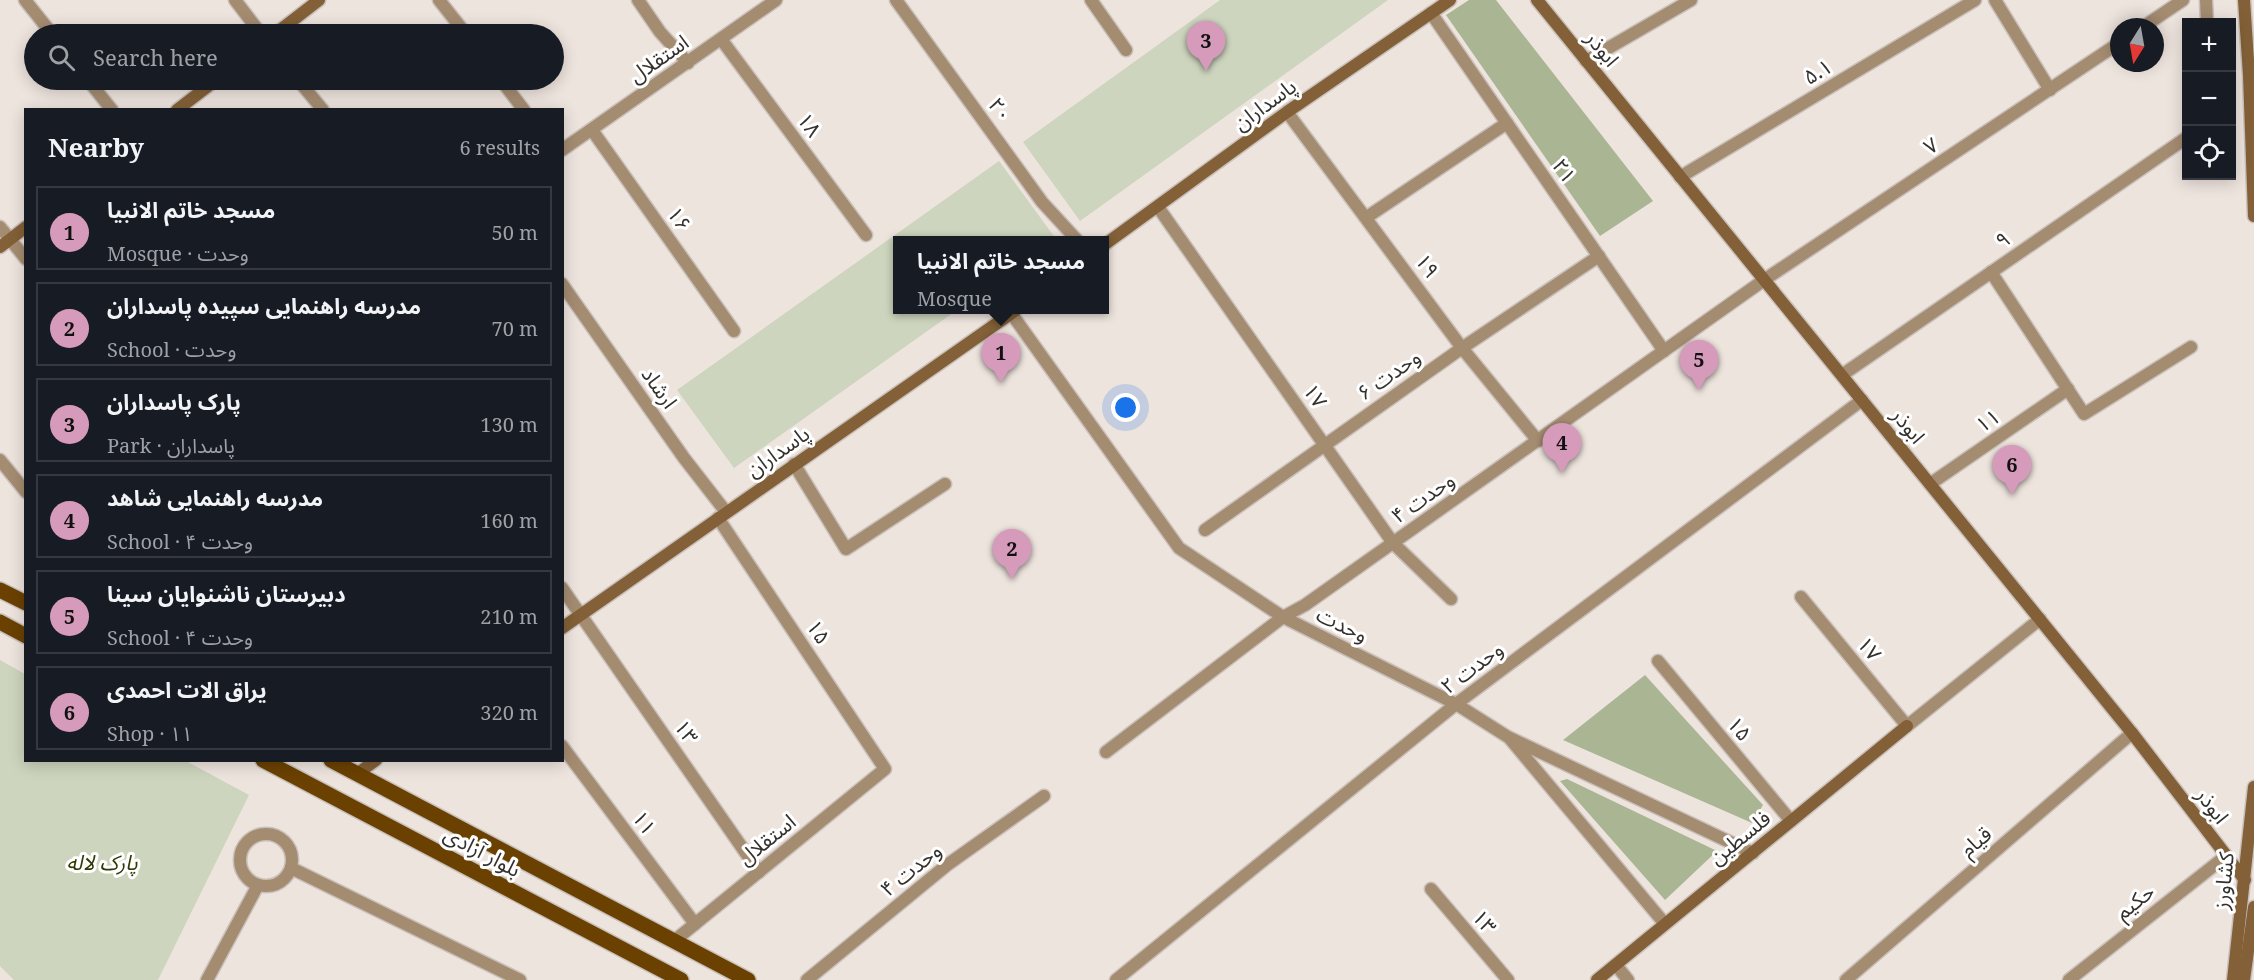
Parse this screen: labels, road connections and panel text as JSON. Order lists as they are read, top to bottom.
{
  "streets": {
    "main road": ["بلوار آزادی"],
    "street": [
      "ابوذر",
      "استقلال",
      "۵.۱",
      "پاسداران",
      "۲۰",
      "۱۸",
      "۷",
      "۲۱",
      "۱۶",
      "۹",
      "۱۹",
      "وحدت ۶",
      "ارشاد",
      "۱۷",
      "۱۱",
      "وحدت ۴",
      "وحدت",
      "۱۵",
      "وحدت ۲",
      "۱۳",
      "فلسطین",
      "قیام",
      "کشاورز",
      "حکیم"
    ]
  },
  "crossings": [
    ["ابوذر", "۵.۱"],
    ["ابوذر", "۷"],
    ["ابوذر", "۹"],
    ["ابوذر", "۱۱"],
    ["ابوذر", "وحدت ۴"],
    ["ابوذر", "وحدت ۲"],
    ["ابوذر", "قیام"],
    ["ابوذر", "کشاورز"],
    ["ابوذر", "حکیم"],
    ["استقلال", "۱۸"],
    ["استقلال", "۱۶"],
    ["استقلال", "۱۱"],
    ["استقلال", "۱۵"],
    ["استقلال", "۱۳"],
    ["استقلال", "بلوار آزادی"],
    ["پاسداران", "۲۱"],
    ["پاسداران", "۱۹"],
    ["پاسداران", "ارشاد"],
    ["پاسداران", "۱۷"],
    ["پاسداران", "۱۵"],
    ["پاسداران", "۱۳"],
    ["۷", "وحدت ۴"],
    ["۲۱", "وحدت ۶"],
    ["۲۱", "وحدت ۴"],
    ["۱۹", "وحدت ۶"],
    ["۱۹", "وحدت ۴"],
    ["وحدت ۶", "۱۷"],
    ["ارشاد", "۱۵"],
    ["۱۷", "وحدت ۴"],
    ["۱۷", "فلسطین"],
    ["وحدت ۴", "وحدت"],
    ["وحدت", "وحدت ۲"],
    ["وحدت", "فلسطین"],
    ["۱۵", "فلسطین"]
  ],
  "parks": ["پارک لاله"],
  "north": "bottom",
  "page": {
    "map_buttons": ["+", "−"],
    "pins": [
      "3",
      "1",
      "5",
      "4",
      "6",
      "2"
    ],
    "search": "Search here",
    "heading": ["Nearby", "6 results"],
    "list": [
      {
        "mark": "1",
        "name": "مسجد خاتم الانبیا",
        "note": "Mosque · وحدت",
        "value": "50 m"
      },
      {
        "mark": "2",
        "name": "مدرسه راهنمایی سپیده پاسداران",
        "note": "School · وحدت",
        "value": "70 m"
      },
      {
        "mark": "3",
        "name": "پارک پاسداران",
        "note": "Park · پاسداران",
        "value": "130 m"
      },
      {
        "mark": "4",
        "name": "مدرسه راهنمایی شاهد",
        "note": "School · وحدت ۴",
        "value": "160 m"
      },
      {
        "mark": "5",
        "name": "دبیرستان ناشنوایان سینا",
        "note": "School · وحدت ۴",
        "value": "210 m"
      },
      {
        "mark": "6",
        "name": "یراق الات احمدی",
        "note": "Shop · ۱۱",
        "value": "320 m"
      }
    ],
    "popup": ["مسجد خاتم الانبیا", "Mosque"]
  }
}
